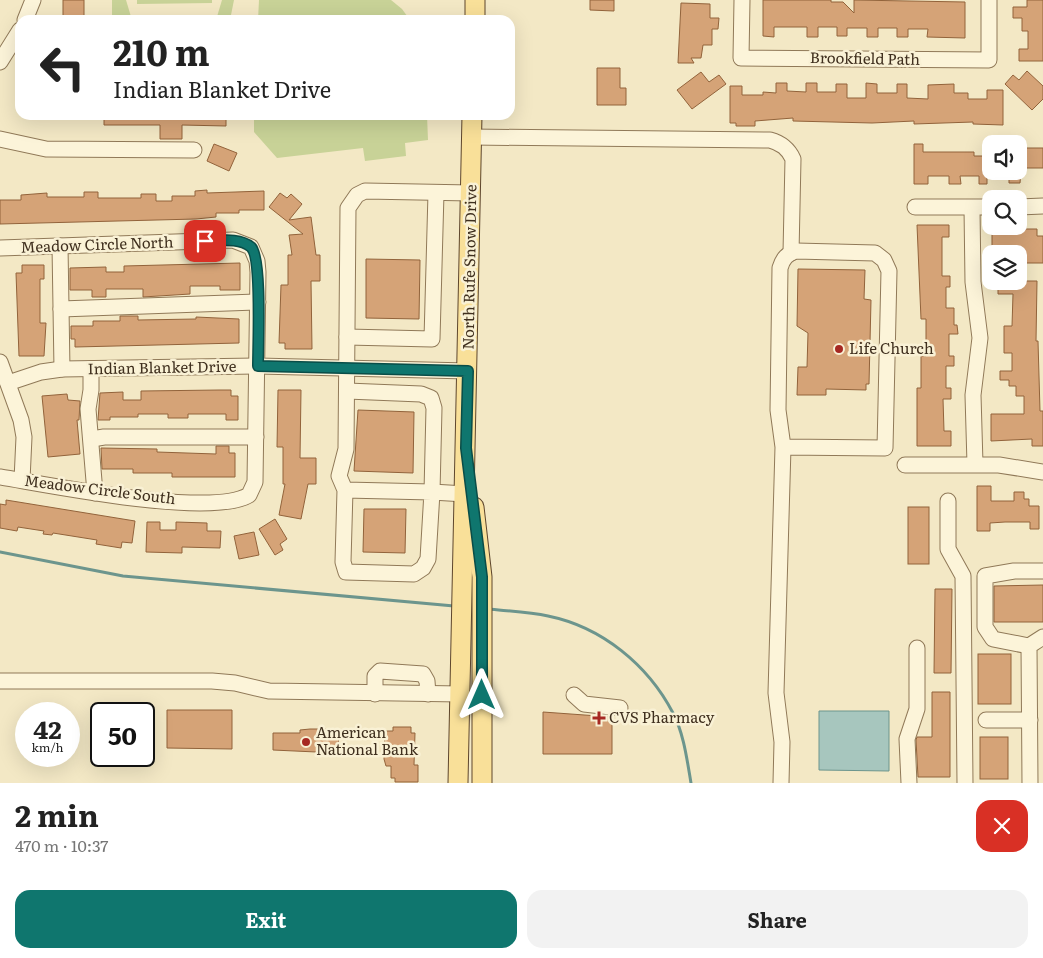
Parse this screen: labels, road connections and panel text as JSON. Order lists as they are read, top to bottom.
{
  "streets": {
    "main road": ["North Rufe Snow Drive"],
    "street": [
      "Brookfield Path",
      "Meadow Circle North",
      "Indian Blanket Drive",
      "Meadow Circle South"
    ]
  },
  "crossings": [
    ["Meadow Circle North", "Indian Blanket Drive"],
    ["Meadow Circle North", "Meadow Circle South"],
    ["North Rufe Snow Drive", "Indian Blanket Drive"],
    ["Indian Blanket Drive", "Meadow Circle South"]
  ],
  "places": {
    "other": ["Life Church", "American National Bank"],
    "health": ["CVS Pharmacy"]
  },
  "page": {
    "turn": ["210 m", "Indian Blanket Drive"],
    "speed": "42 km/h",
    "limit": "50",
    "heading": ["2 min", "470 m · 10:37"],
    "buttons": ["Exit", "Share"]
  }
}
